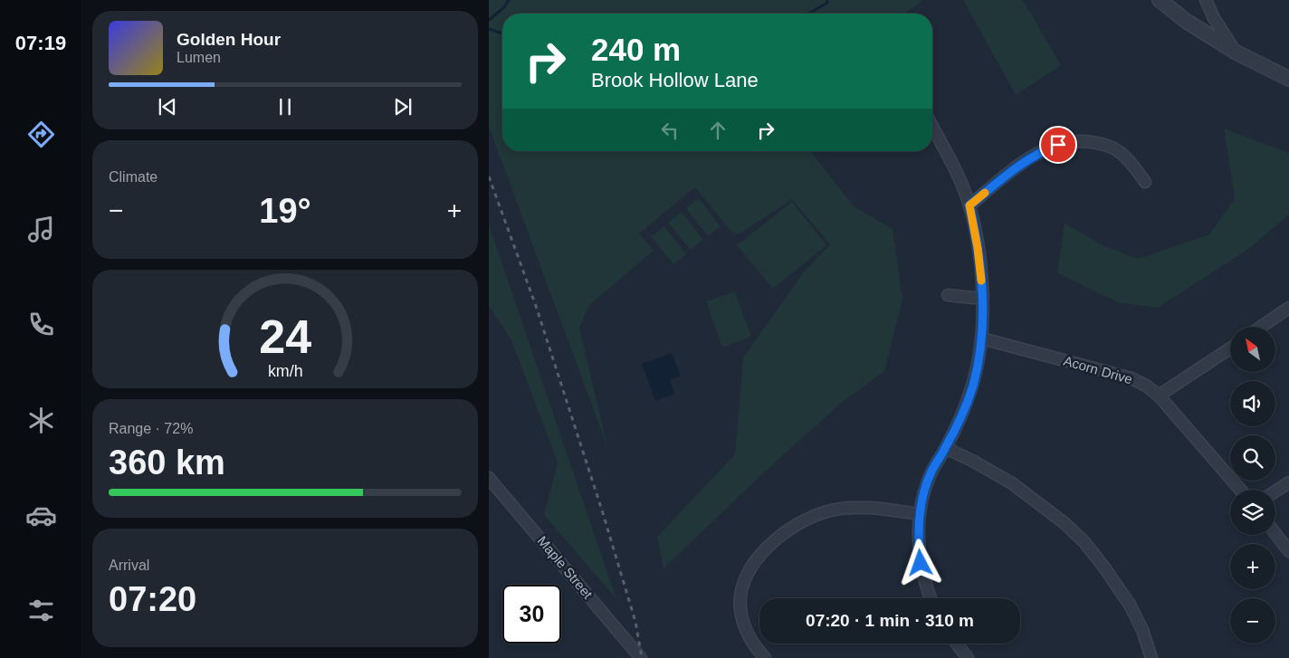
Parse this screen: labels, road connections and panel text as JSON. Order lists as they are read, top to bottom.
{
  "streets": {
    "street": ["Acorn Drive", "Maple Street"]
  },
  "north": "top left",
  "page": {
    "tabs": "07:19",
    "turn": ["240 m", "Brook Hollow Lane"],
    "song": ["Golden Hour", "Lumen"],
    "tile": [
      "Climate",
      ["Range · 72%", "360 km"],
      ["Arrival", "07:20"]
    ],
    "heat": ["−", "19°", "+"],
    "map_buttons": ["+", "−"],
    "limit": "30",
    "trip": "07:20 · 1 min · 310 m",
    "gauge": ["24", "km/h"]
  }
}
